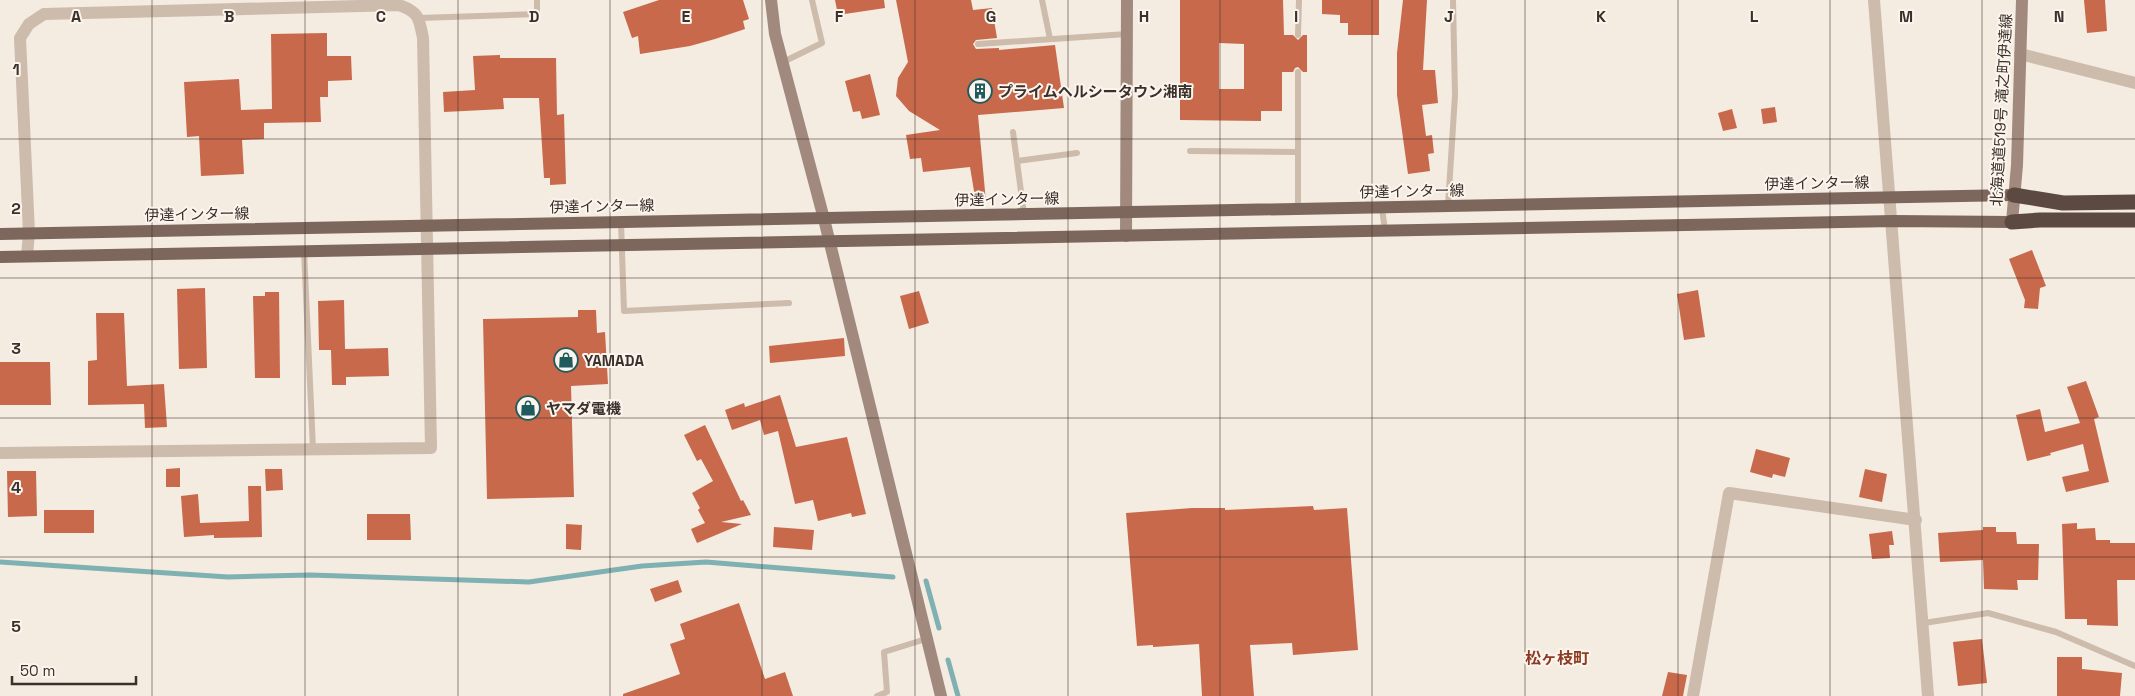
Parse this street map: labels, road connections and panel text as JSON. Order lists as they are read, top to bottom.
{
  "streets": {
    "main road": ["伊達インター線"],
    "street": ["北海道道519号 滝之町伊達線"]
  },
  "crossings": [
    ["北海道道519号 滝之町伊達線", "伊達インター線"]
  ],
  "districts": ["松ヶ枝町"],
  "places": {
    "building": ["プライムヘルシータウン湘南"],
    "shop": ["YAMADA", "ヤマダ電機"]
  },
  "scale_bar": "50 m",
  "grid": {
    "columns": [
      "A",
      "B",
      "C",
      "D",
      "E",
      "F",
      "G",
      "H",
      "I",
      "J",
      "K",
      "L",
      "M",
      "N"
    ],
    "rows": [
      "1",
      "2",
      "3",
      "4",
      "5"
    ]
  }
}
